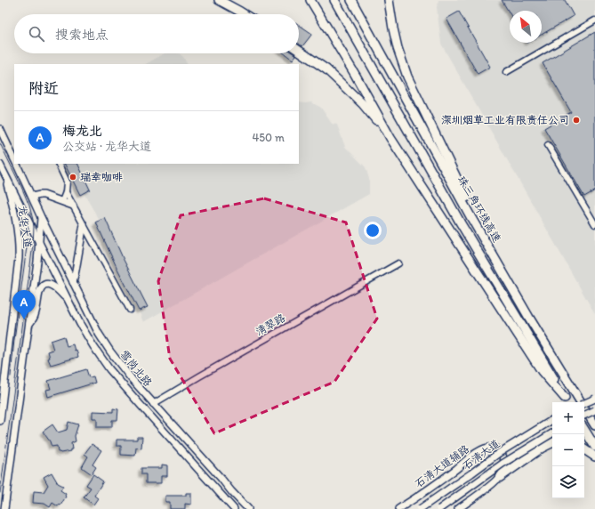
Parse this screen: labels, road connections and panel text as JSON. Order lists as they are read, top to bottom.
{
  "streets": {
    "highway": ["珠三角环线高速"],
    "main road": [
      "龙华大道",
      "雪岗北路",
      "石清大道",
      "石清大道辅路"
    ],
    "street": ["清翠路"]
  },
  "crossings": [
    ["龙华大道", "雪岗北路"],
    ["清翠路", "雪岗北路"]
  ],
  "places": ["深圳烟草工业有限责任公司", "瑞幸咖啡"],
  "north": "top left",
  "page": {
    "search": "搜索地点",
    "heading": "附近",
    "list": [
      {
        "mark": "A",
        "name": "梅龙北",
        "note": "公交站 · 龙华大道",
        "value": "450 m"
      }
    ],
    "pins": "A",
    "map_buttons": ["+", "−"]
  }
}
